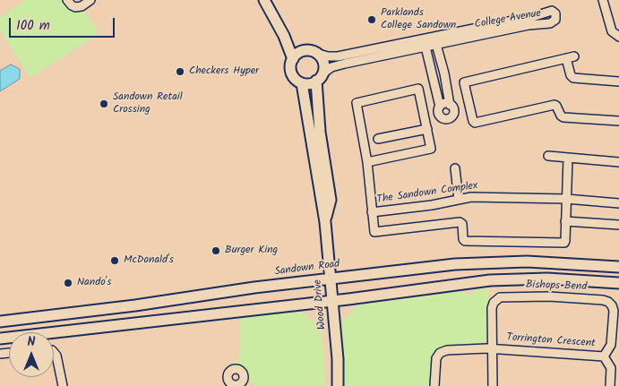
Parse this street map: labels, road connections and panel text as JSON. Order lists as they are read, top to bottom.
{
  "streets": {
    "main road": ["Sandown Road", "Wood Drive"],
    "street": [
      "College Avenue",
      "The Sandown Complex",
      "Bishops Bend",
      "Torrington Crescent"
    ]
  },
  "crossings": [
    ["College Avenue", "Wood Drive"],
    ["Sandown Road", "Wood Drive"],
    ["Bishops Bend", "Torrington Crescent"]
  ],
  "places": [
    "Parklands College Sandown",
    "Checkers Hyper",
    "Sandown Retail Crossing",
    "Burger King",
    "McDonald's",
    "Nando's"
  ],
  "scale_bar": "100 m",
  "north": "top"
}
